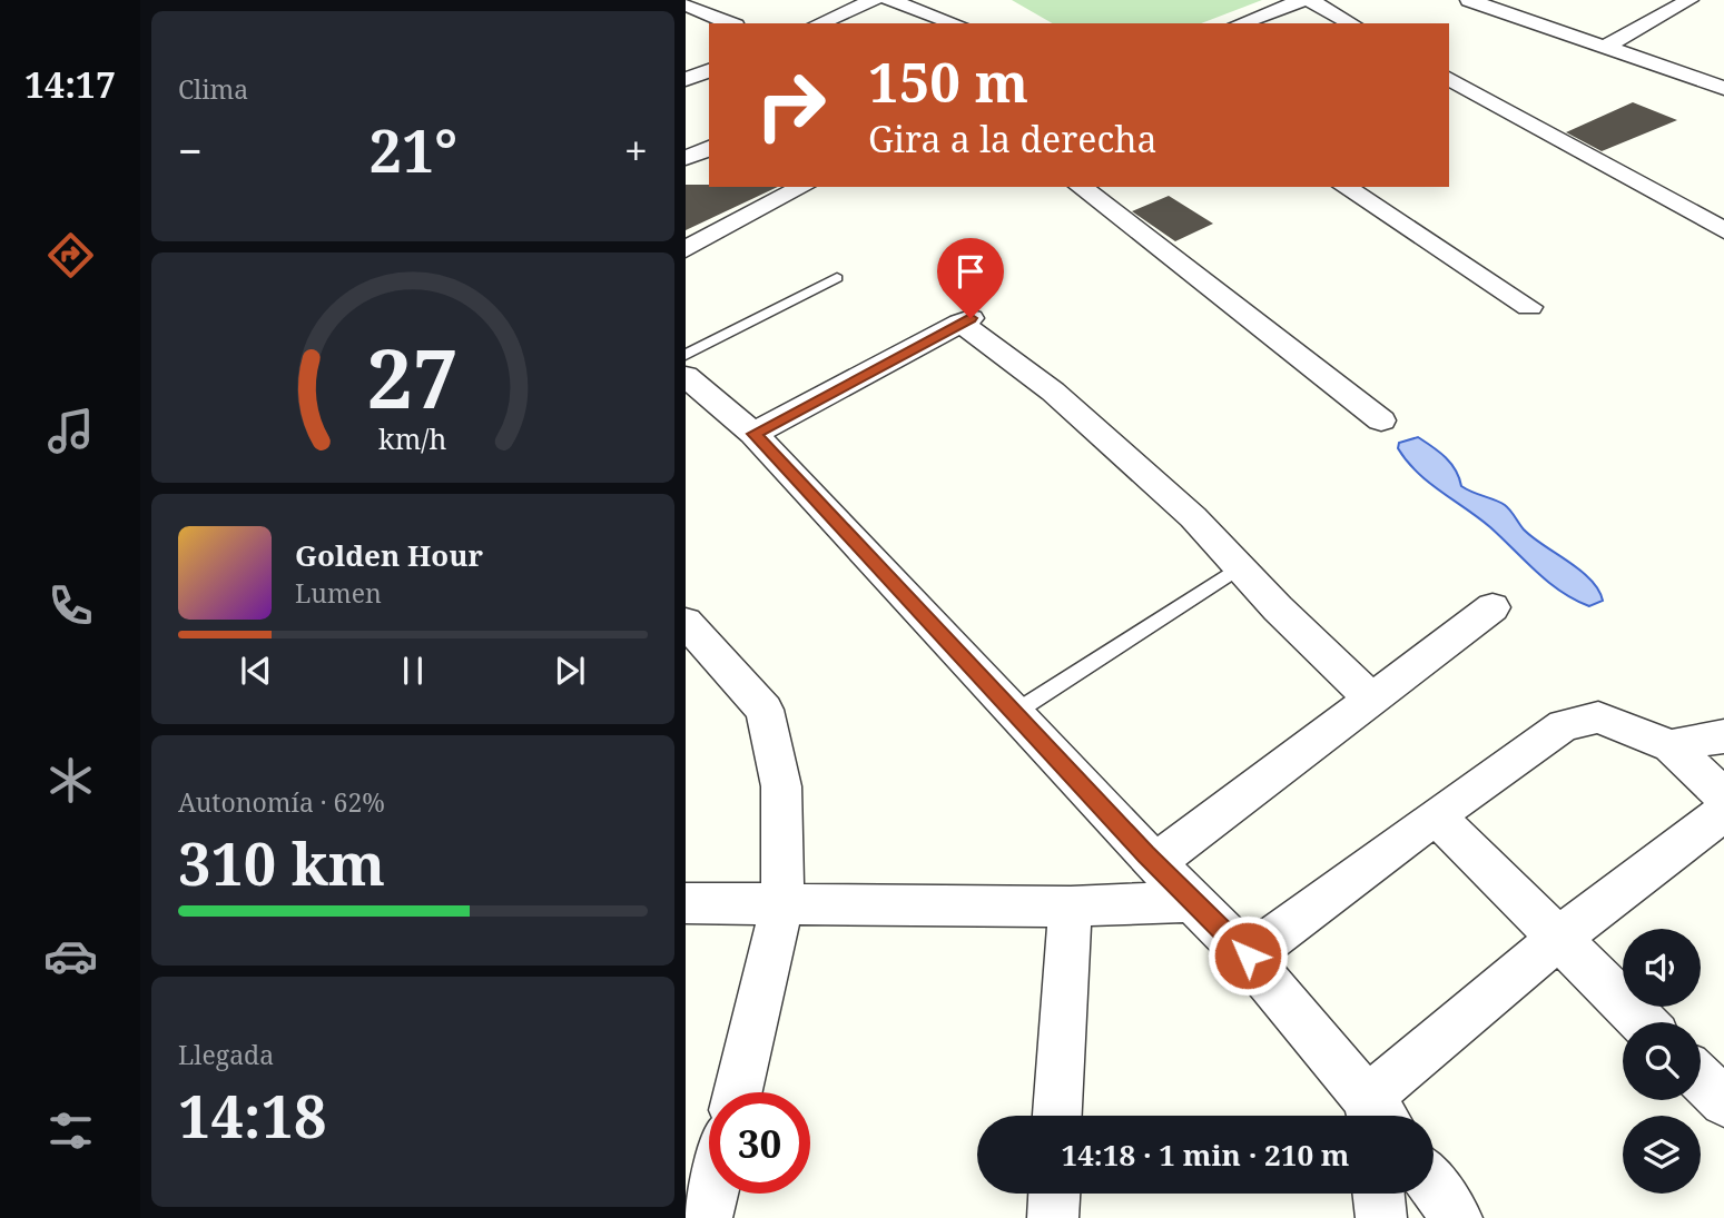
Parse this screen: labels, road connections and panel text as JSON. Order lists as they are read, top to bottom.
{
  "page": {
    "tabs": "14:17",
    "tile": [
      "Clima",
      ["Autonomía · 62%", "310 km"],
      ["Llegada", "14:18"]
    ],
    "turn": ["150 m", "Gira a la derecha"],
    "heat": ["−", "21°", "+"],
    "song": ["Golden Hour", "Lumen"],
    "limit": "30",
    "trip": "14:18 · 1 min · 210 m",
    "gauge": ["27", "km/h"]
  }
}
